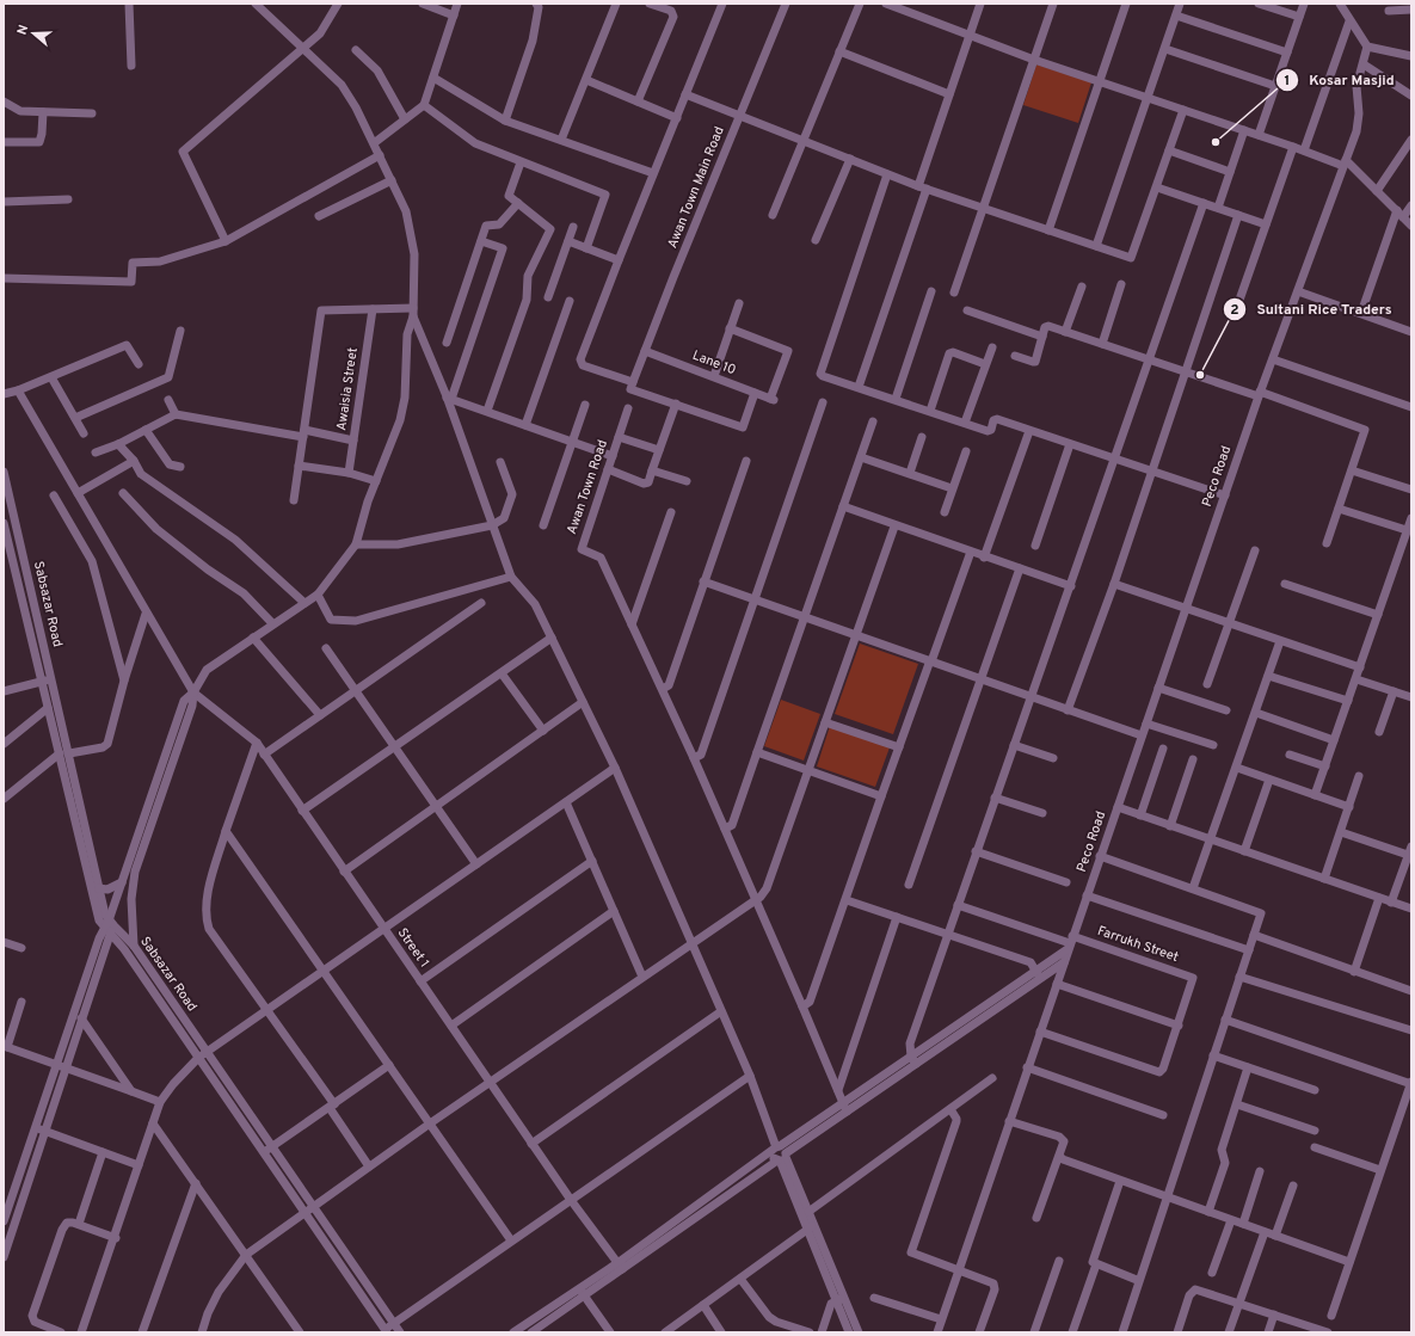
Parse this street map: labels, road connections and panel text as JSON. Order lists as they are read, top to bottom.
{
  "streets": {
    "street": [
      "Awan Town Main Road",
      "Lane 10",
      "Awaisia Street",
      "Peco Road",
      "Awan Town Road",
      "Sabsazar Road",
      "Farrukh Street",
      "Street 1"
    ]
  },
  "crossings": [
    ["Awan Town Main Road", "Lane 10"],
    ["Peco Road", "Farrukh Street"]
  ],
  "places": ["Kosar Masjid", "Sultani Rice Traders"],
  "north": "left"
}
